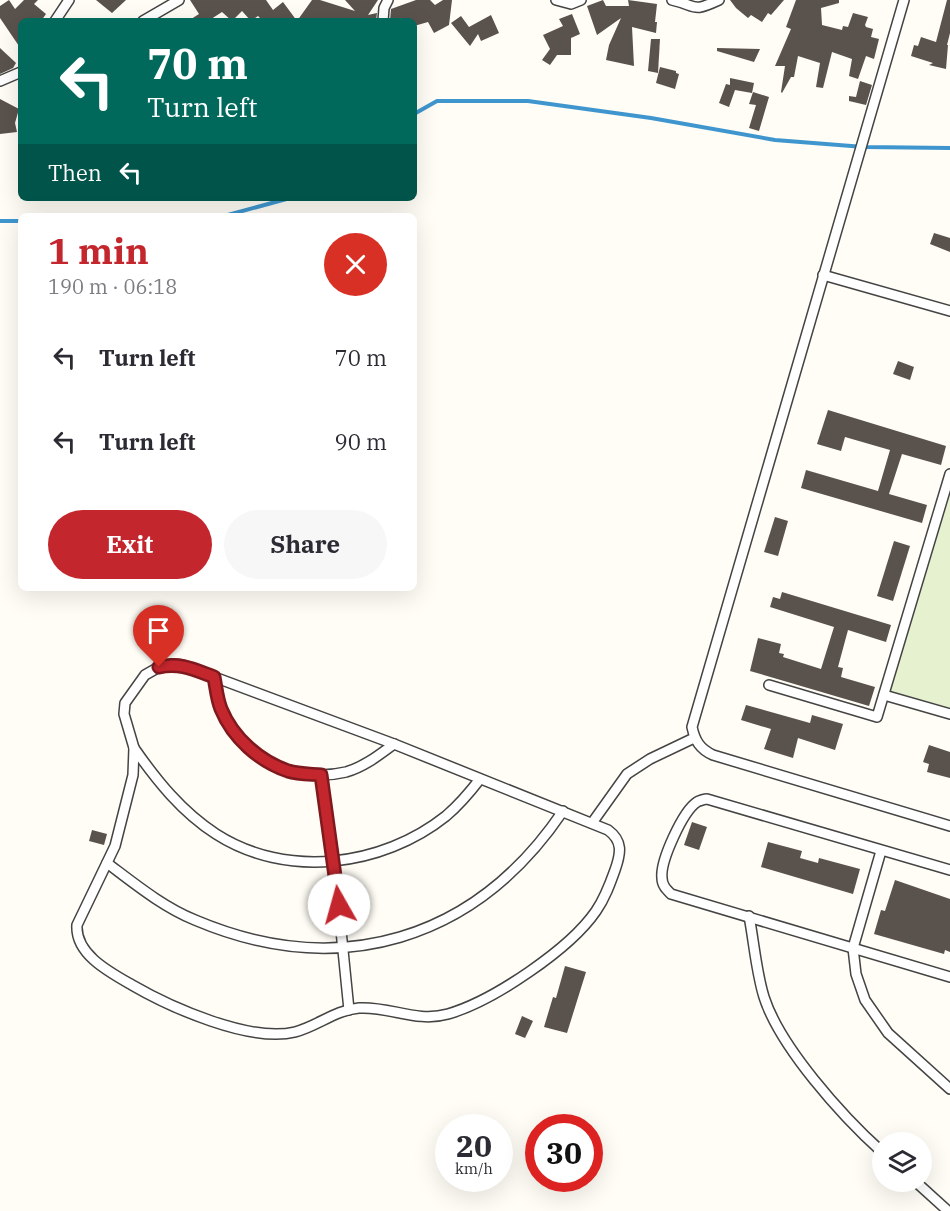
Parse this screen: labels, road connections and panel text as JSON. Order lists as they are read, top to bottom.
{
  "page": {
    "turn": ["70 m", "Turn left"],
    "then": "Then",
    "heading": ["1 min", "190 m · 06:18"],
    "list": [
      {
        "name": "Turn left",
        "value": "70 m"
      },
      {
        "name": "Turn left",
        "value": "90 m"
      }
    ],
    "buttons": ["Exit", "Share"],
    "speed": "20 km/h",
    "limit": "30"
  }
}
